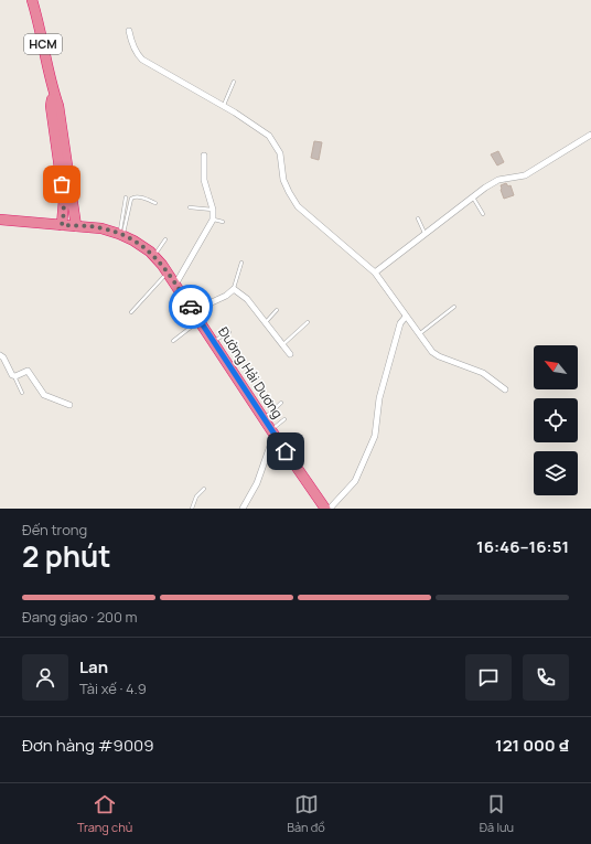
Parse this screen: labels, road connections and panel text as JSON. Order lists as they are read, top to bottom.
{
  "streets": {
    "highway": ["HCM", "Đường Hải Dương"]
  },
  "crossings": [
    ["HCM", "Đường Hải Dương"]
  ],
  "north": "top left",
  "page": {
    "heading": ["2 phút", "Đến trong", "16:46–16:51"],
    "panel": [
      "Lan",
      "Tài xế · 4.9",
      "Đơn hàng #9009",
      "121 000 ₫"
    ],
    "bar": "Đang giao · 200 m",
    "tabs": ["Trang chủ", "Bản đồ", "Đã lưu"]
  }
}
